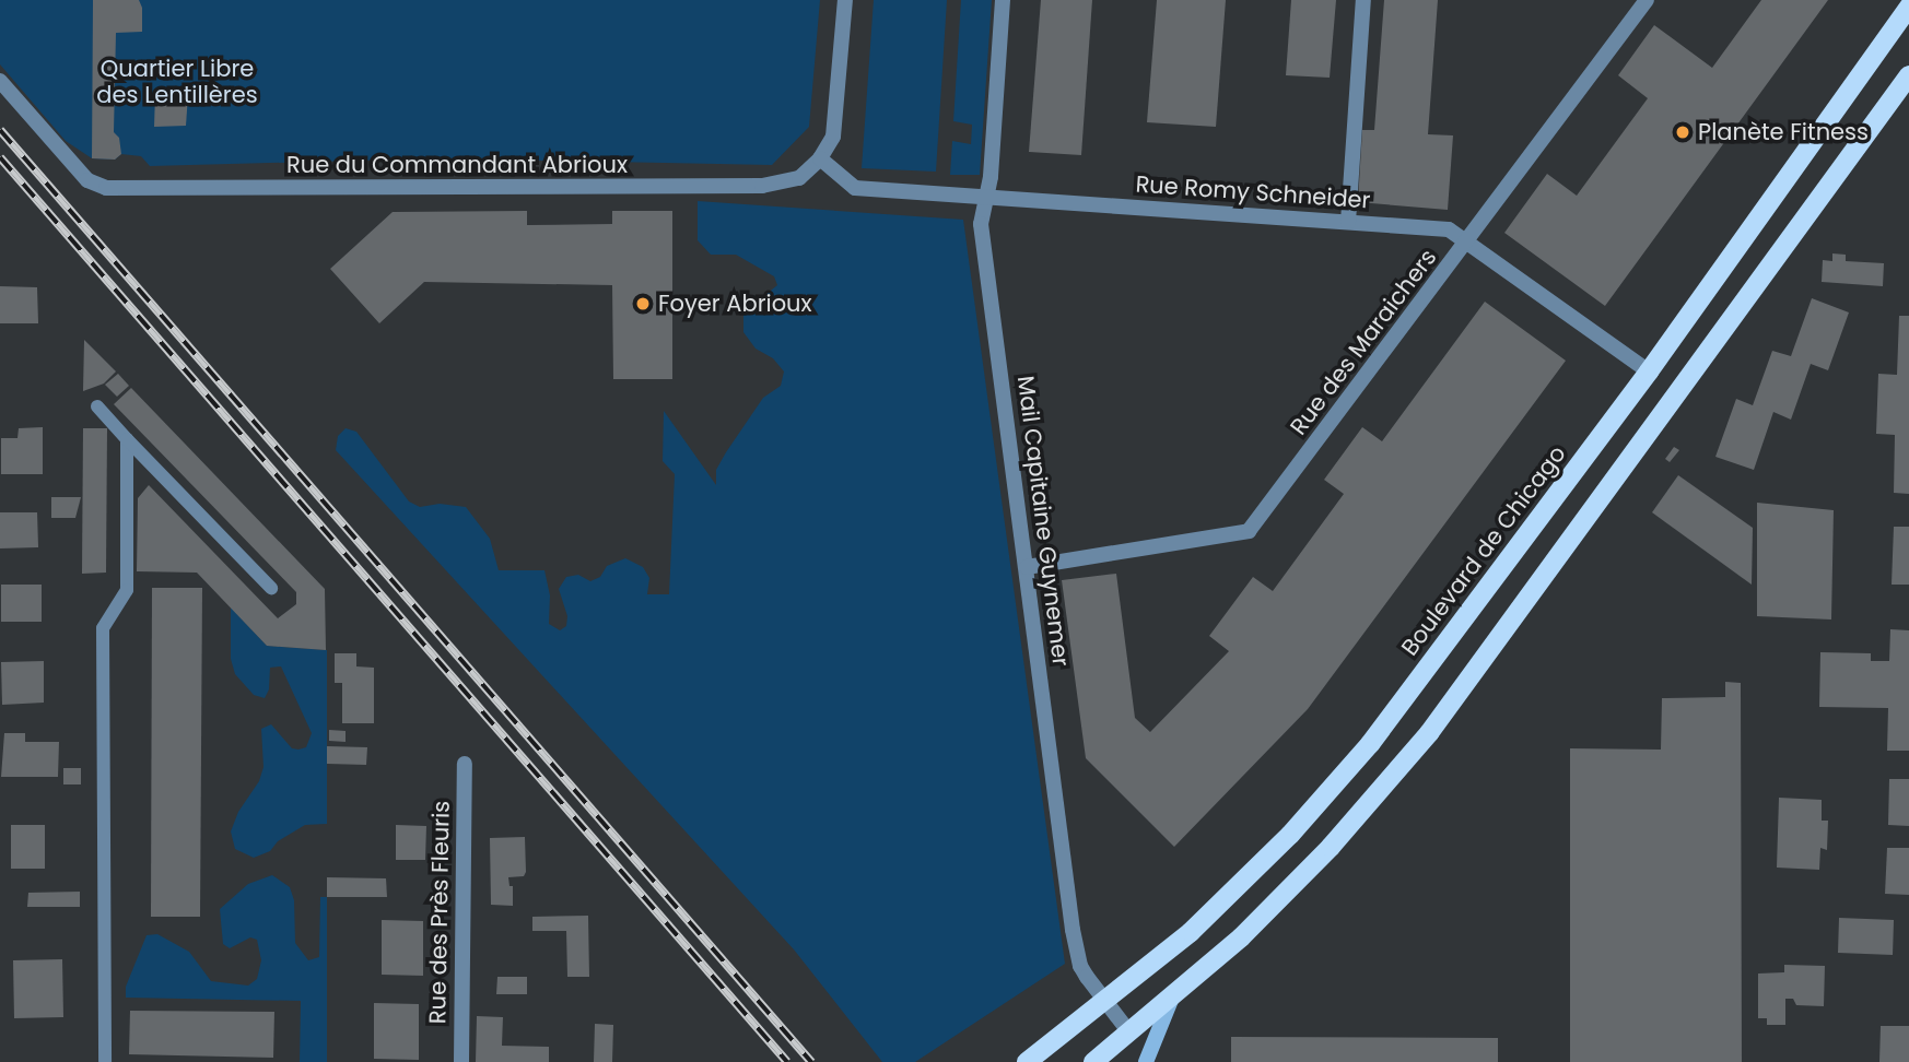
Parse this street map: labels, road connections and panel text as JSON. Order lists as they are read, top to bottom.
{
  "streets": {
    "main road": ["Boulevard de Chicago"],
    "street": [
      "Rue du Commandant Abrioux",
      "Rue Romy Schneider",
      "Rue des Maraichers",
      "Mail Capitaine Guynemer",
      "Rue des Près Fleuris"
    ]
  },
  "crossings": [
    ["Rue du Commandant Abrioux", "Rue Romy Schneider"],
    ["Rue Romy Schneider", "Rue des Maraichers"],
    ["Rue Romy Schneider", "Mail Capitaine Guynemer"],
    ["Rue Romy Schneider", "Boulevard de Chicago"],
    ["Rue des Maraichers", "Mail Capitaine Guynemer"],
    ["Mail Capitaine Guynemer", "Boulevard de Chicago"]
  ],
  "parks": ["Quartier Libre des Lentillères"],
  "places": ["Planète Fitness", "Foyer Abrioux"]
}
